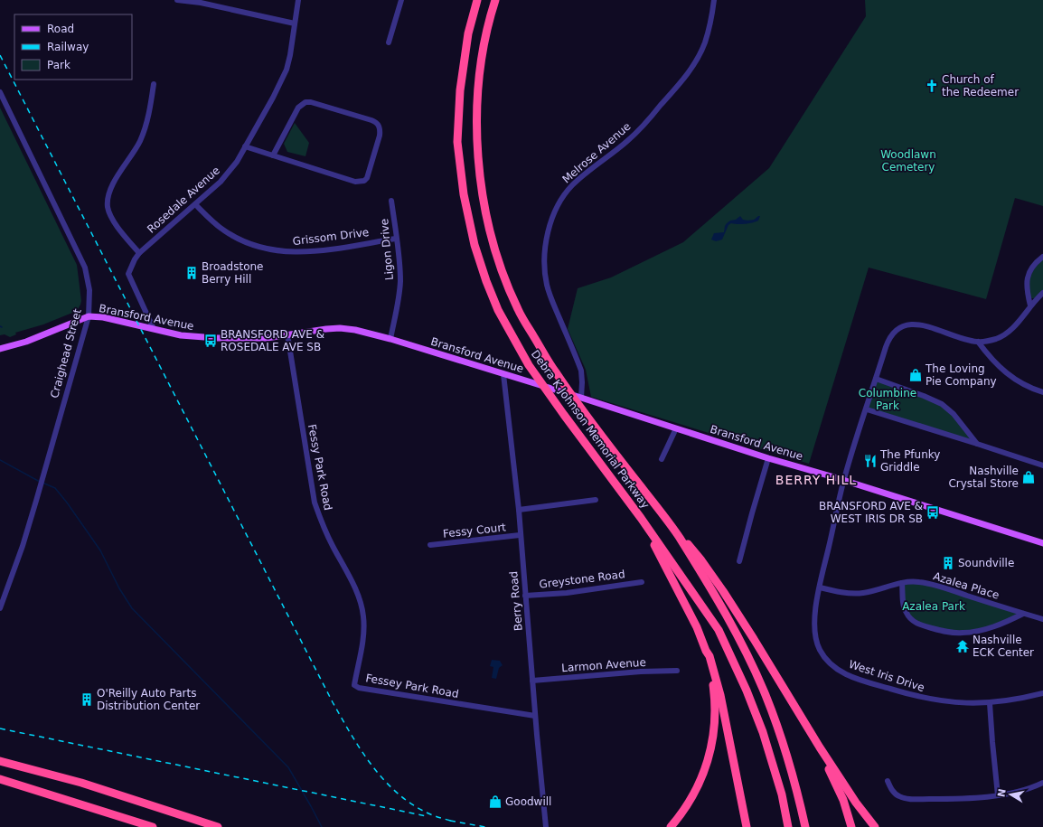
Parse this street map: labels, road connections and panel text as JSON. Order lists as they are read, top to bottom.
{
  "streets": {
    "highway": ["Debra K Johnson Memorial Parkway"],
    "main road": ["Bransford Avenue"],
    "street": [
      "Melrose Avenue",
      "Rosedale Avenue",
      "Grissom Drive",
      "Ligon Drive",
      "Craighead Street",
      "Fessy Park Road",
      "Fessy Court",
      "Greystone Road",
      "Azalea Place",
      "Berry Road",
      "Larmon Avenue",
      "West Iris Drive",
      "Fessey Park Road"
    ]
  },
  "crossings": [
    ["Melrose Avenue", "Bransford Avenue"],
    ["Rosedale Avenue", "Grissom Drive"],
    ["Rosedale Avenue", "Bransford Avenue"],
    ["Grissom Drive", "Ligon Drive"],
    ["Ligon Drive", "Bransford Avenue"],
    ["Bransford Avenue", "Craighead Street"],
    ["Bransford Avenue", "Fessy Park Road"],
    ["Bransford Avenue", "Berry Road"],
    ["Bransford Avenue", "West Iris Drive"],
    ["Fessy Park Road", "Fessey Park Road"],
    ["Fessy Court", "Berry Road"],
    ["Greystone Road", "Berry Road"],
    ["Azalea Place", "West Iris Drive"],
    ["Berry Road", "Larmon Avenue"],
    ["Berry Road", "Fessey Park Road"]
  ],
  "districts": ["BERRY HILL"],
  "parks": ["Woodlawn Cemetery", "Columbine Park", "Azalea Park"],
  "places": {
    "church": ["Church of the Redeemer"],
    "building": ["Broadstone Berry Hill", "Soundville", "O'Reilly Auto Parts Distribution Center"],
    "bus stop": ["BRANSFORD AVE & ROSEDALE AVE SB", "BRANSFORD AVE & WEST IRIS DR SB"],
    "shop": ["The Loving Pie Company", "Nashville Crystal Store", "Goodwill"],
    "restaurant": ["The Pfunky Griddle"],
    "temple": ["Nashville ECK Center"]
  },
  "legend": ["Road", "Railway", "Park"],
  "north": "left"
}
